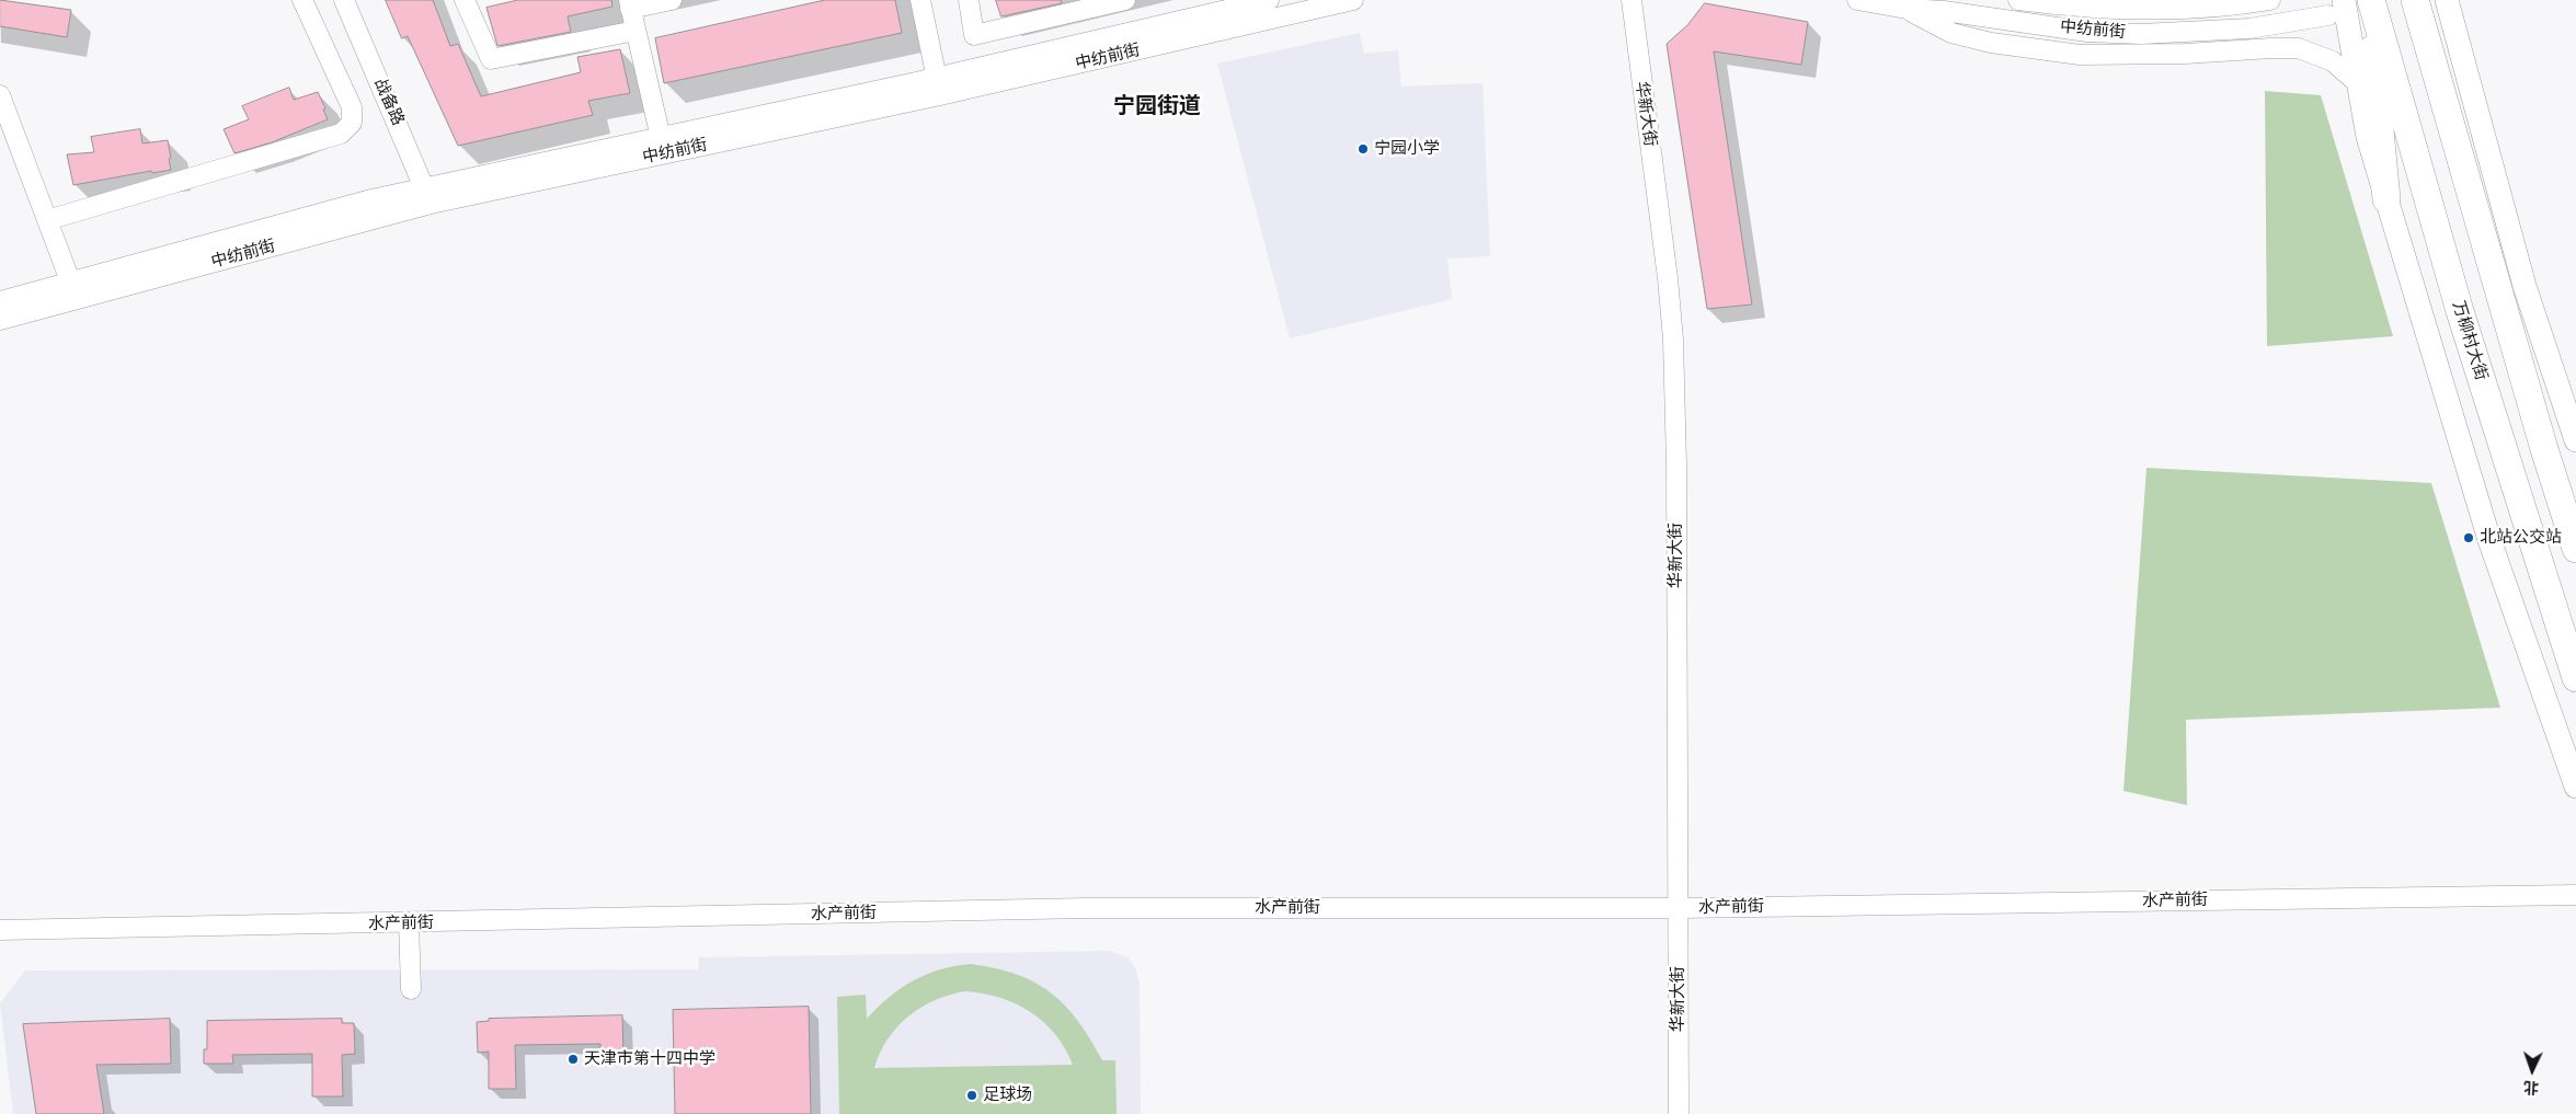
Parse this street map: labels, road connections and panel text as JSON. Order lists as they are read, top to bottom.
{
  "streets": {
    "highway": ["万柳村大街"],
    "street": [
      "中纺前街",
      "战备路",
      "华新大街",
      "水产前街"
    ]
  },
  "crossings": [
    ["中纺前街", "战备路"],
    ["华新大街", "水产前街"]
  ],
  "districts": ["宁园街道"],
  "places": [
    "宁园小学",
    "北站公交站",
    "天津市第十四中学",
    "足球场"
  ],
  "north": "bottom"
}
